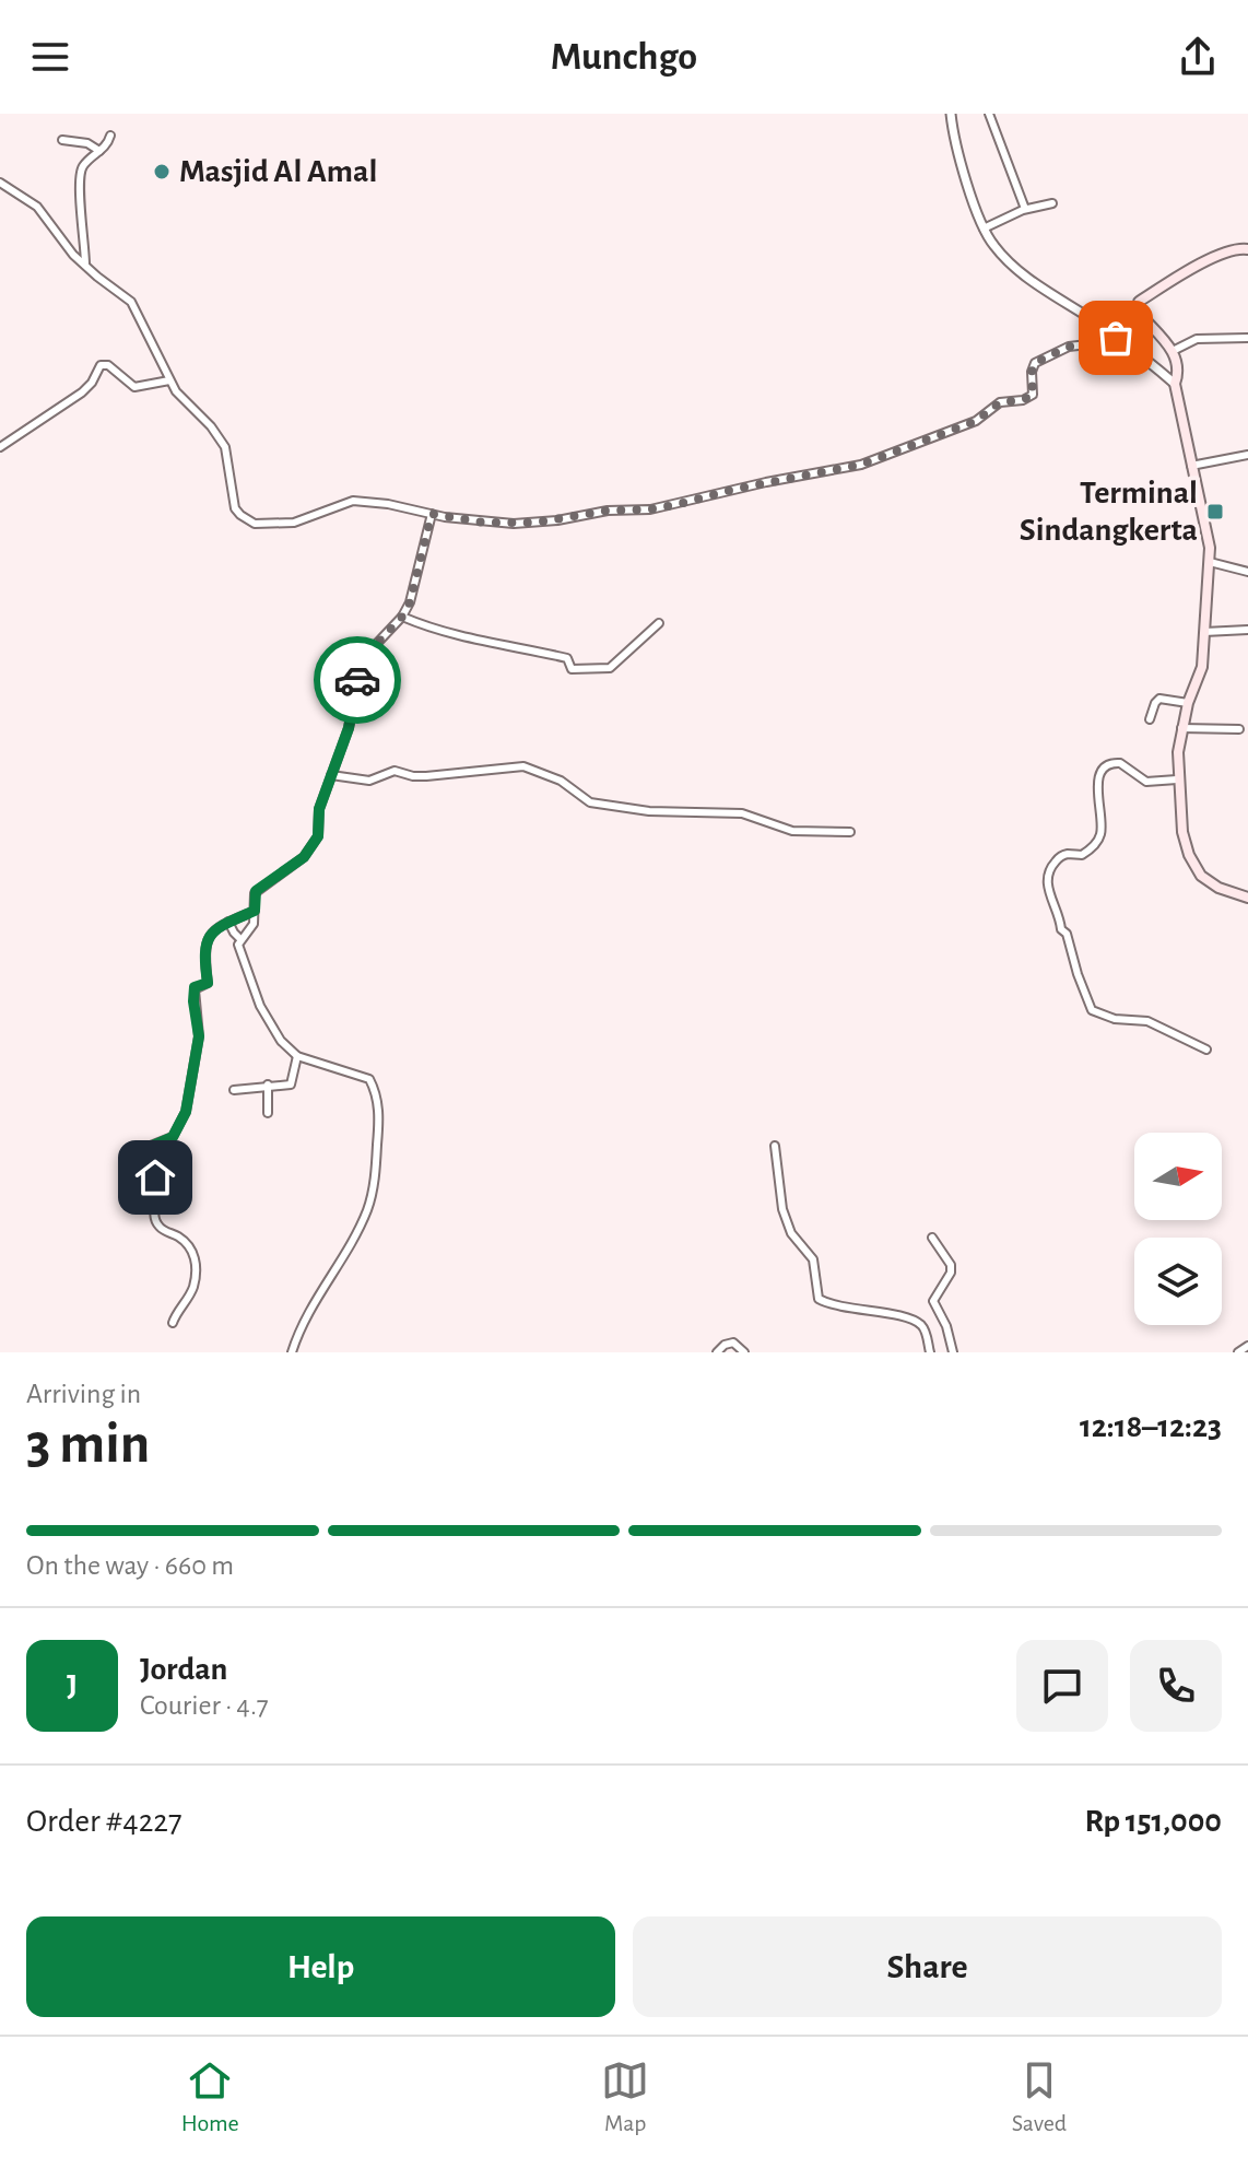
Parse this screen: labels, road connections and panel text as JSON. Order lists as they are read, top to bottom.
{
  "places": {
    "other": ["Masjid Al Amal"],
    "transit": ["Terminal Sindangkerta"]
  },
  "north": "right",
  "page": {
    "header": "Munchgo",
    "heading": ["3 min", "Arriving in", "12:18–12:23"],
    "panel": [
      "Jordan",
      "Courier · 4.7",
      "Order #4227",
      "Rp 151,000"
    ],
    "bar": "On the way · 660 m",
    "round": "J",
    "buttons": ["Help", "Share"],
    "tabs": ["Home", "Map", "Saved"]
  }
}
